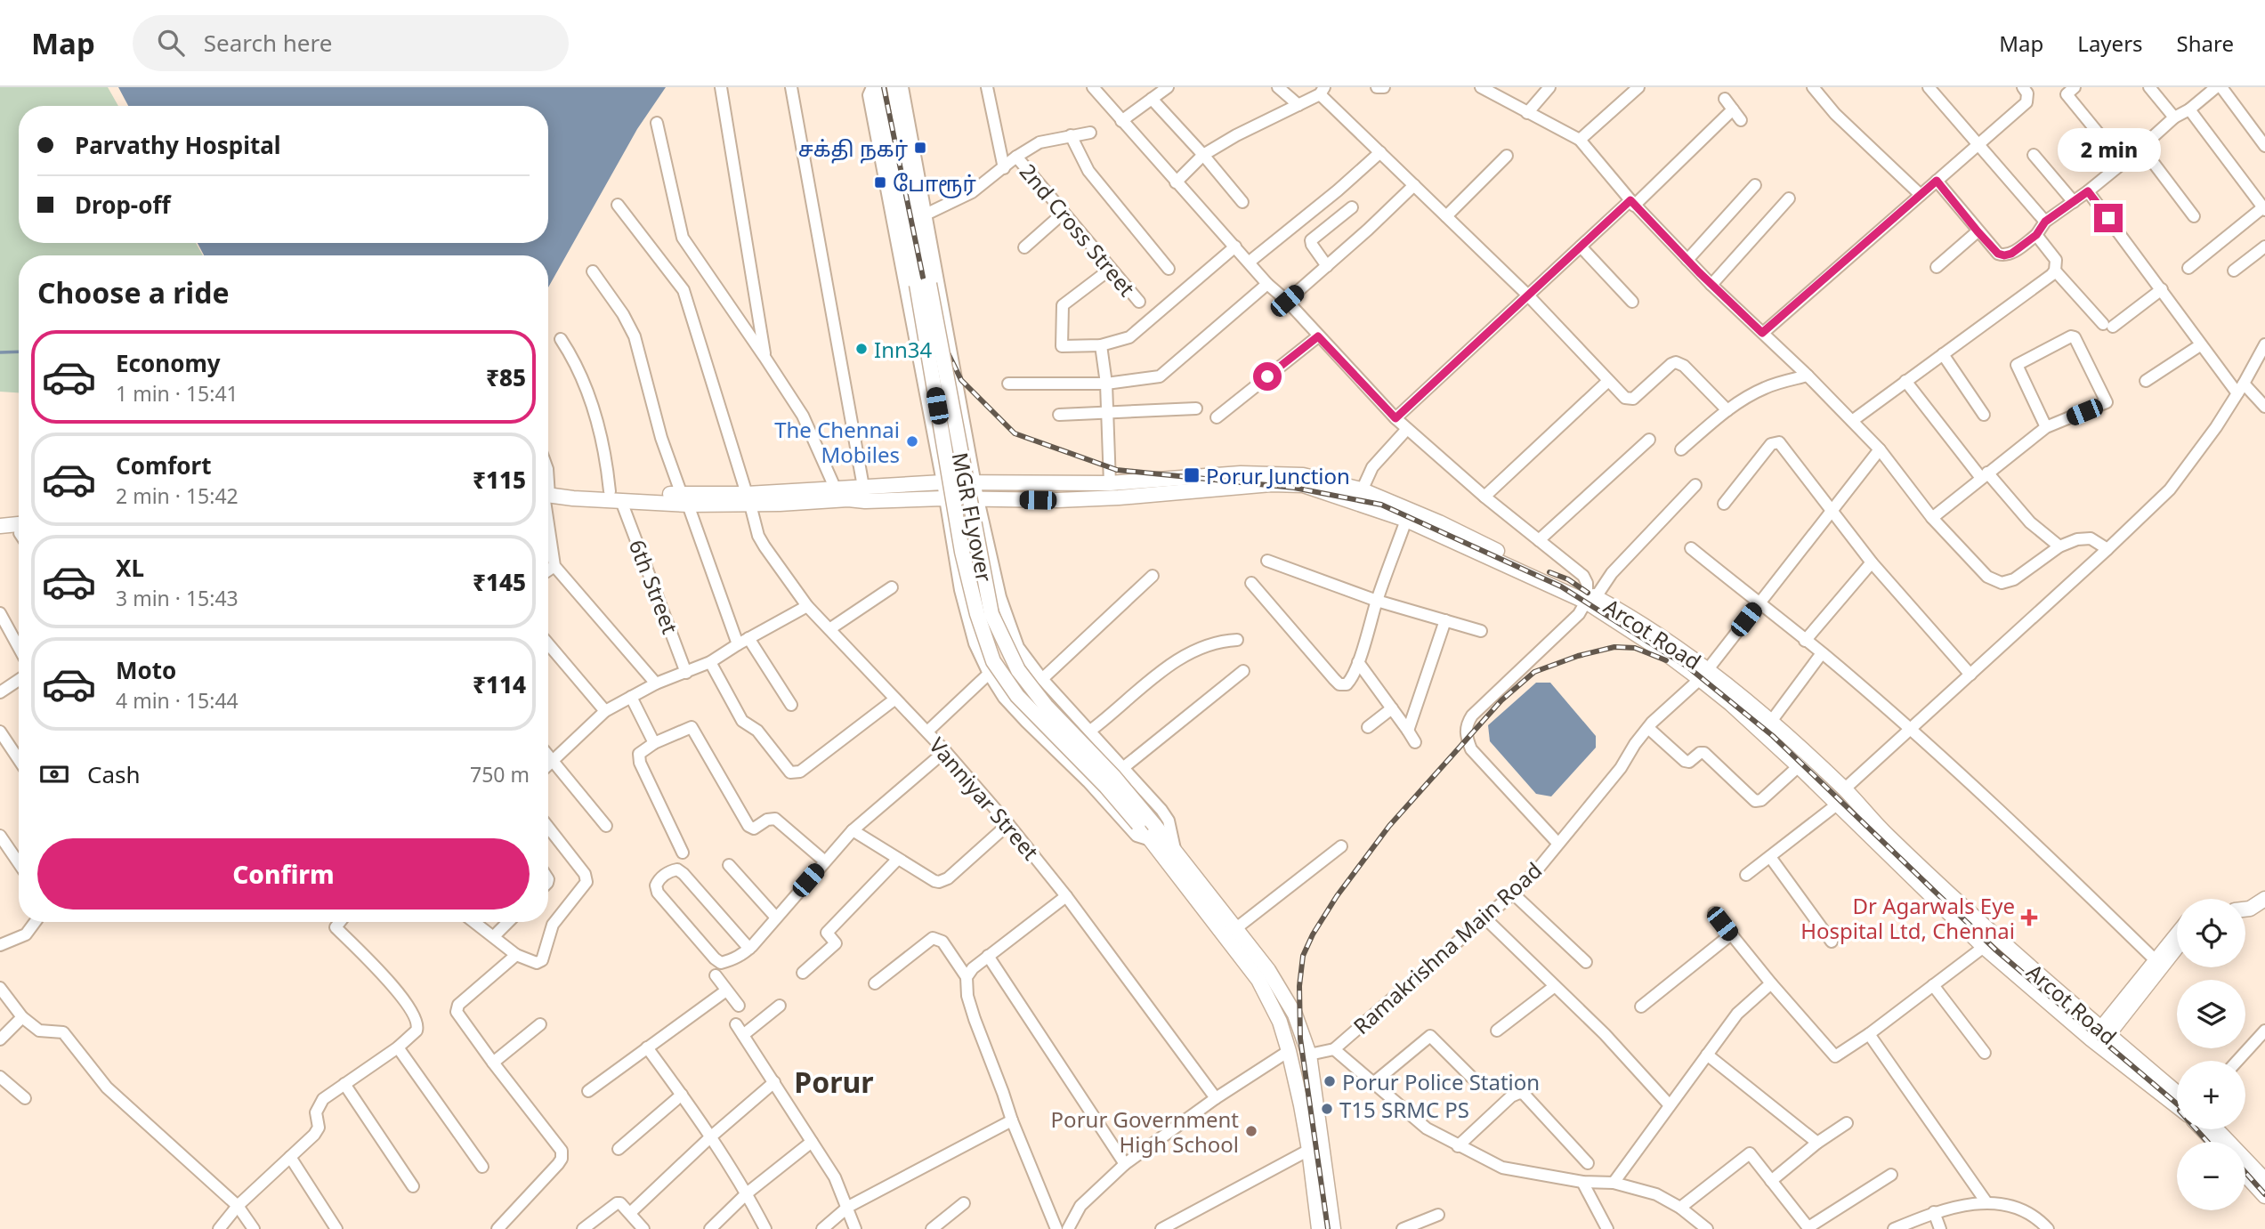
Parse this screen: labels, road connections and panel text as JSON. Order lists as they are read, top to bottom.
{
  "streets": {
    "main road": ["MGR FLyover", "Arcot Road"],
    "street": [
      "2nd Cross Street",
      "6th Street",
      "Vanniyar Street",
      "Ramakrishna Main Road"
    ]
  },
  "crossings": [
    ["Arcot Road", "Vanniyar Street"],
    ["Arcot Road", "Ramakrishna Main Road"]
  ],
  "districts": ["Porur"],
  "places": {
    "transit": ["சக்தி நகர்", "போரூர்", "Porur Junction"],
    "other": [
      "Inn34",
      "The Chennai Mobiles",
      "Porur Police Station",
      "T15 SRMC PS",
      "Porur Government High School"
    ],
    "health": ["Dr Agarwals Eye Hospital Ltd, Chennai"]
  },
  "page": {
    "header": "Map",
    "search": "Search here",
    "nav": ["Map", "Layers", "Share"],
    "banner": ["Parvathy Hospital", "Drop-off"],
    "bubble": "2 min",
    "heading": "Choose a ride",
    "list": [
      {
        "name": "Economy",
        "note": "1 min · 15:41",
        "value": "₹85"
      },
      {
        "name": "Comfort",
        "note": "2 min · 15:42",
        "value": "₹115"
      },
      {
        "name": "XL",
        "note": "3 min · 15:43",
        "value": "₹145"
      },
      {
        "name": "Moto",
        "note": "4 min · 15:44",
        "value": "₹114"
      }
    ],
    "pay": ["Cash", "750 m"],
    "buttons": "Confirm",
    "map_buttons": ["+", "−"]
  }
}
